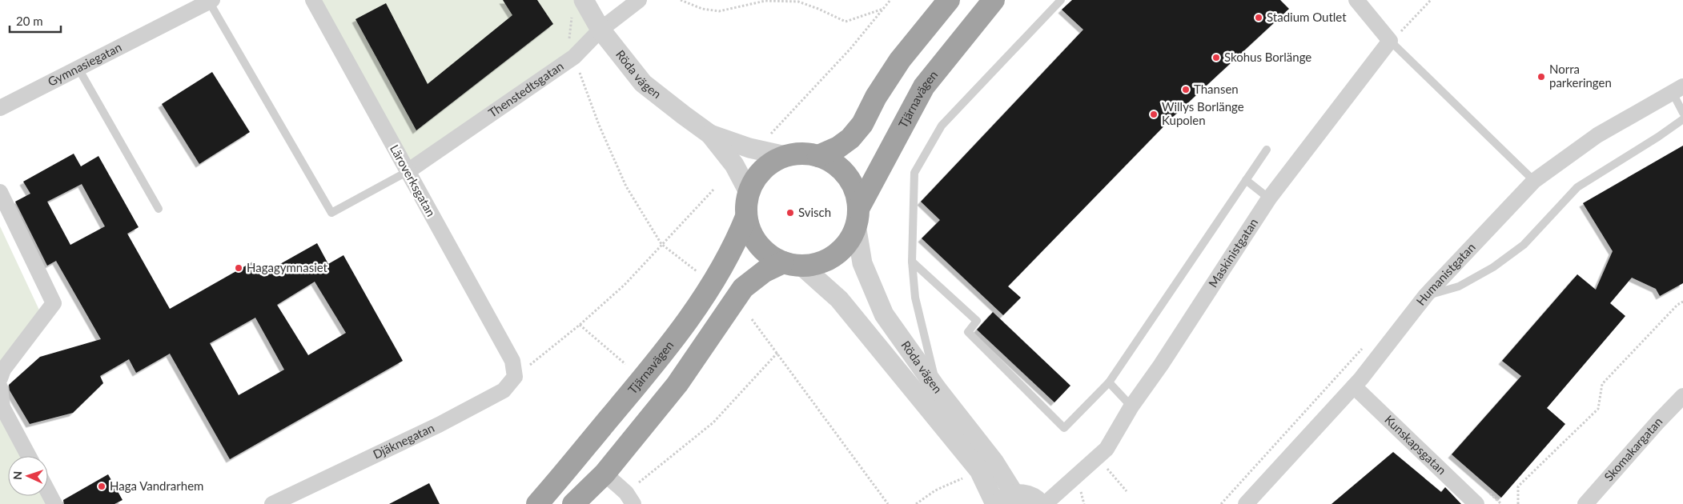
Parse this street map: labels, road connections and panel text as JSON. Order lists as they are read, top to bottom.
{
  "streets": {
    "highway": ["Tjärnavägen"],
    "street": [
      "Gymnasiegatan",
      "Röda vägen",
      "Thenstedtsgatan",
      "Läroverksgatan",
      "Maskinistgatan",
      "Humanistgatan",
      "Djäknegatan",
      "Kunskapsgatan",
      "Skomakargatan"
    ]
  },
  "crossings": [
    ["Röda vägen", "Thenstedtsgatan"],
    ["Röda vägen", "Tjärnavägen"],
    ["Thenstedtsgatan", "Läroverksgatan"],
    ["Läroverksgatan", "Djäknegatan"],
    ["Humanistgatan", "Kunskapsgatan"]
  ],
  "places": [
    "Stadium Outlet",
    "Skohus Borlänge",
    "Norra parkeringen",
    "Thansen",
    "Willys Borlänge Kupolen",
    "Svisch",
    "Hagagymnasiet",
    "Haga Vandrarhem"
  ],
  "scale_bar": "20 m",
  "north": "left"
}
